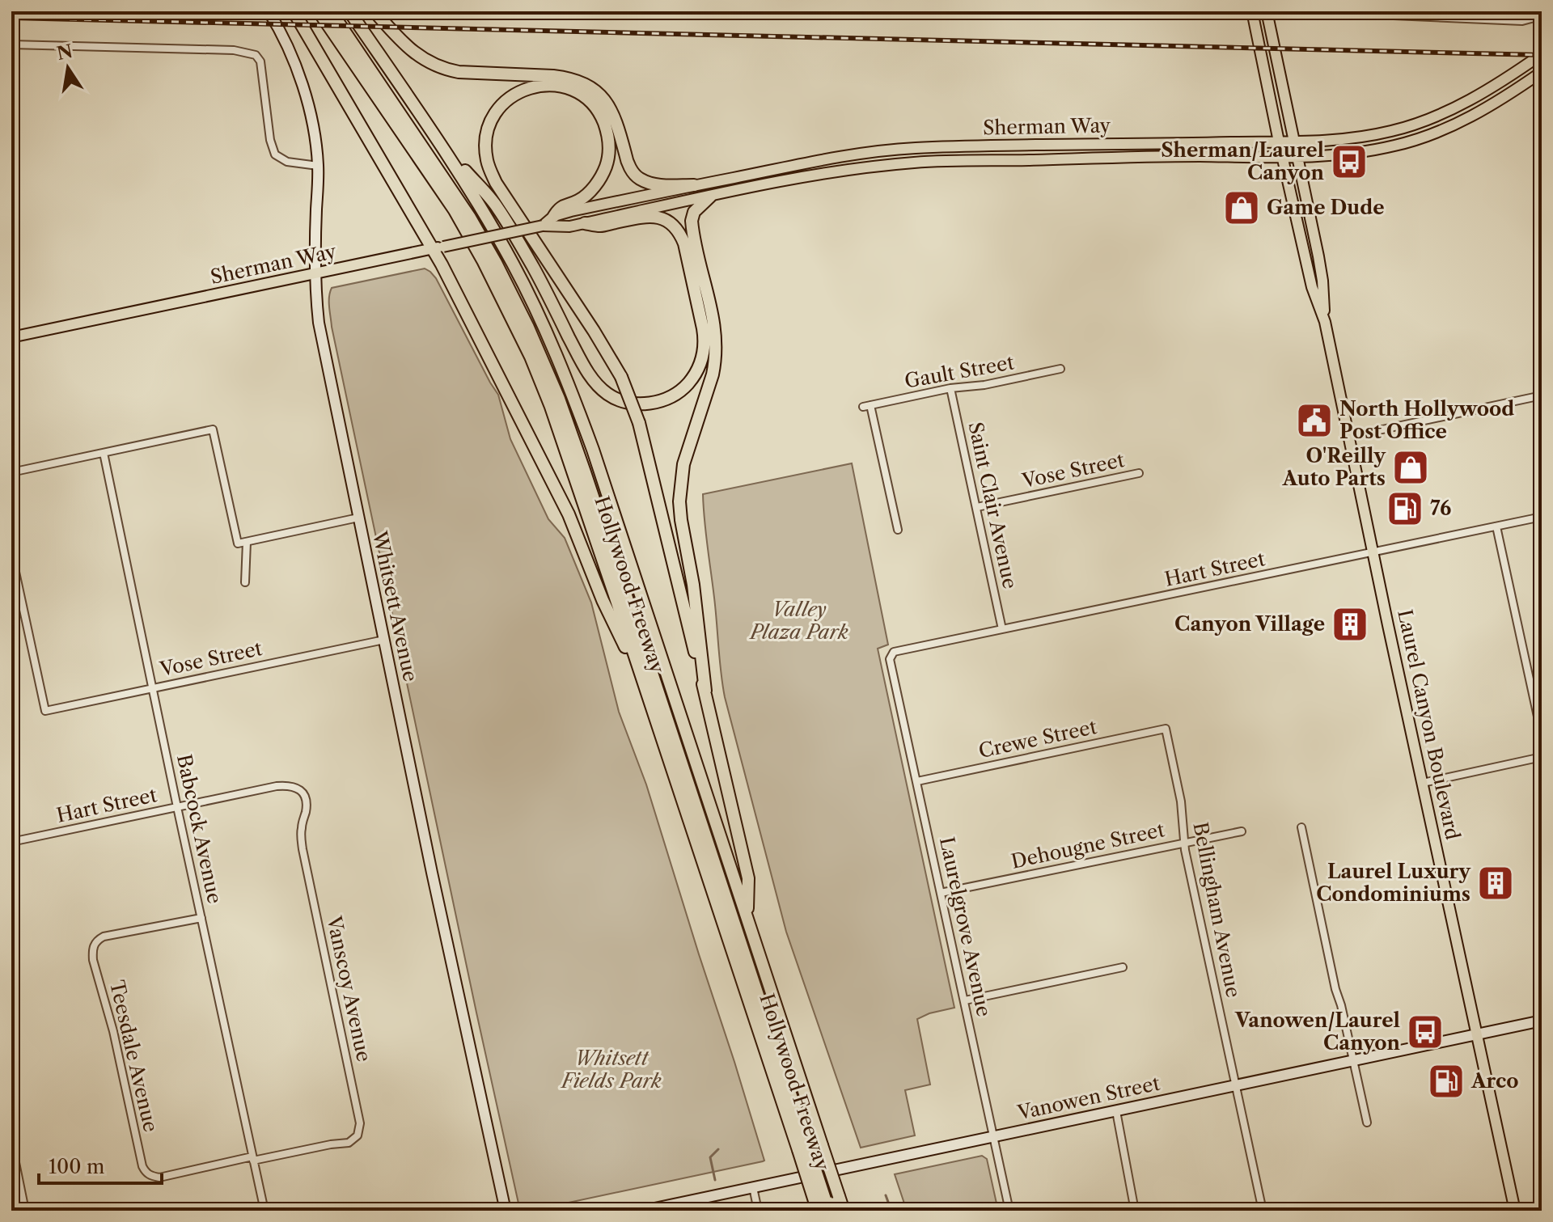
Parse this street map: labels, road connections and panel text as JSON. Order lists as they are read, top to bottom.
{
  "streets": {
    "highway": ["Hollywood Freeway"],
    "main road": [
      "Sherman Way",
      "Whitsett Avenue",
      "Laurel Canyon Boulevard",
      "Vanowen Street"
    ],
    "street": [
      "Gault Street",
      "Vose Street",
      "Saint Clair Avenue",
      "Hart Street",
      "Crewe Street",
      "Babcock Avenue",
      "Dehougne Street",
      "Bellingham Avenue",
      "Laurelgrove Avenue",
      "Vanscoy Avenue",
      "Teesdale Avenue"
    ]
  },
  "crossings": [
    ["Sherman Way", "Whitsett Avenue"],
    ["Sherman Way", "Laurel Canyon Boulevard"],
    ["Gault Street", "Saint Clair Avenue"],
    ["Vose Street", "Saint Clair Avenue"],
    ["Vose Street", "Whitsett Avenue"],
    ["Vose Street", "Babcock Avenue"],
    ["Saint Clair Avenue", "Hart Street"],
    ["Hart Street", "Laurel Canyon Boulevard"],
    ["Hart Street", "Babcock Avenue"],
    ["Hart Street", "Laurelgrove Avenue"],
    ["Hart Street", "Vanscoy Avenue"],
    ["Laurel Canyon Boulevard", "Vanowen Street"],
    ["Crewe Street", "Bellingham Avenue"],
    ["Crewe Street", "Laurelgrove Avenue"],
    ["Babcock Avenue", "Vanscoy Avenue"],
    ["Babcock Avenue", "Teesdale Avenue"],
    ["Dehougne Street", "Bellingham Avenue"],
    ["Dehougne Street", "Laurelgrove Avenue"],
    ["Bellingham Avenue", "Vanowen Street"],
    ["Laurelgrove Avenue", "Vanowen Street"],
    ["Vanscoy Avenue", "Teesdale Avenue"]
  ],
  "parks": ["Valley Plaza Park", "Whitsett Fields Park"],
  "places": {
    "bus stop": ["Sherman/Laurel Canyon", "Vanowen/Laurel Canyon"],
    "shop": ["Game Dude", "O'Reilly Auto Parts"],
    "public building": ["North Hollywood Post Office"],
    "fuel station": ["76", "Arco"],
    "building": ["Canyon Village", "Laurel Luxury Condominiums"]
  },
  "scale_bar": "100 m",
  "north": "top"
}
